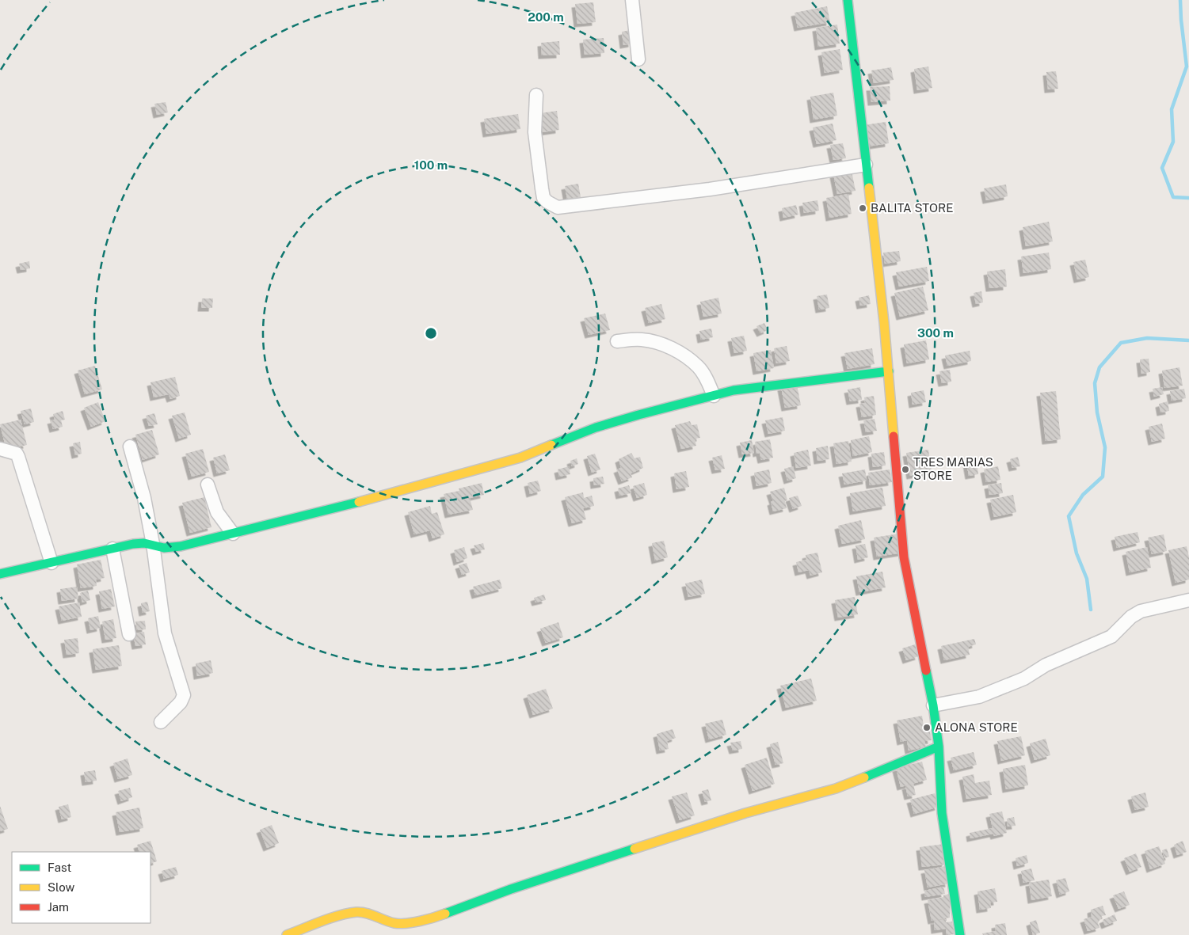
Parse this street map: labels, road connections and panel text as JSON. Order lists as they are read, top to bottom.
{
  "places": ["BALITA STORE", "TRES MARIAS STORE", "ALONA STORE"],
  "legend": ["Fast", "Slow", "Jam"],
  "rings": ["200 m", "100 m", "300 m"]
}
